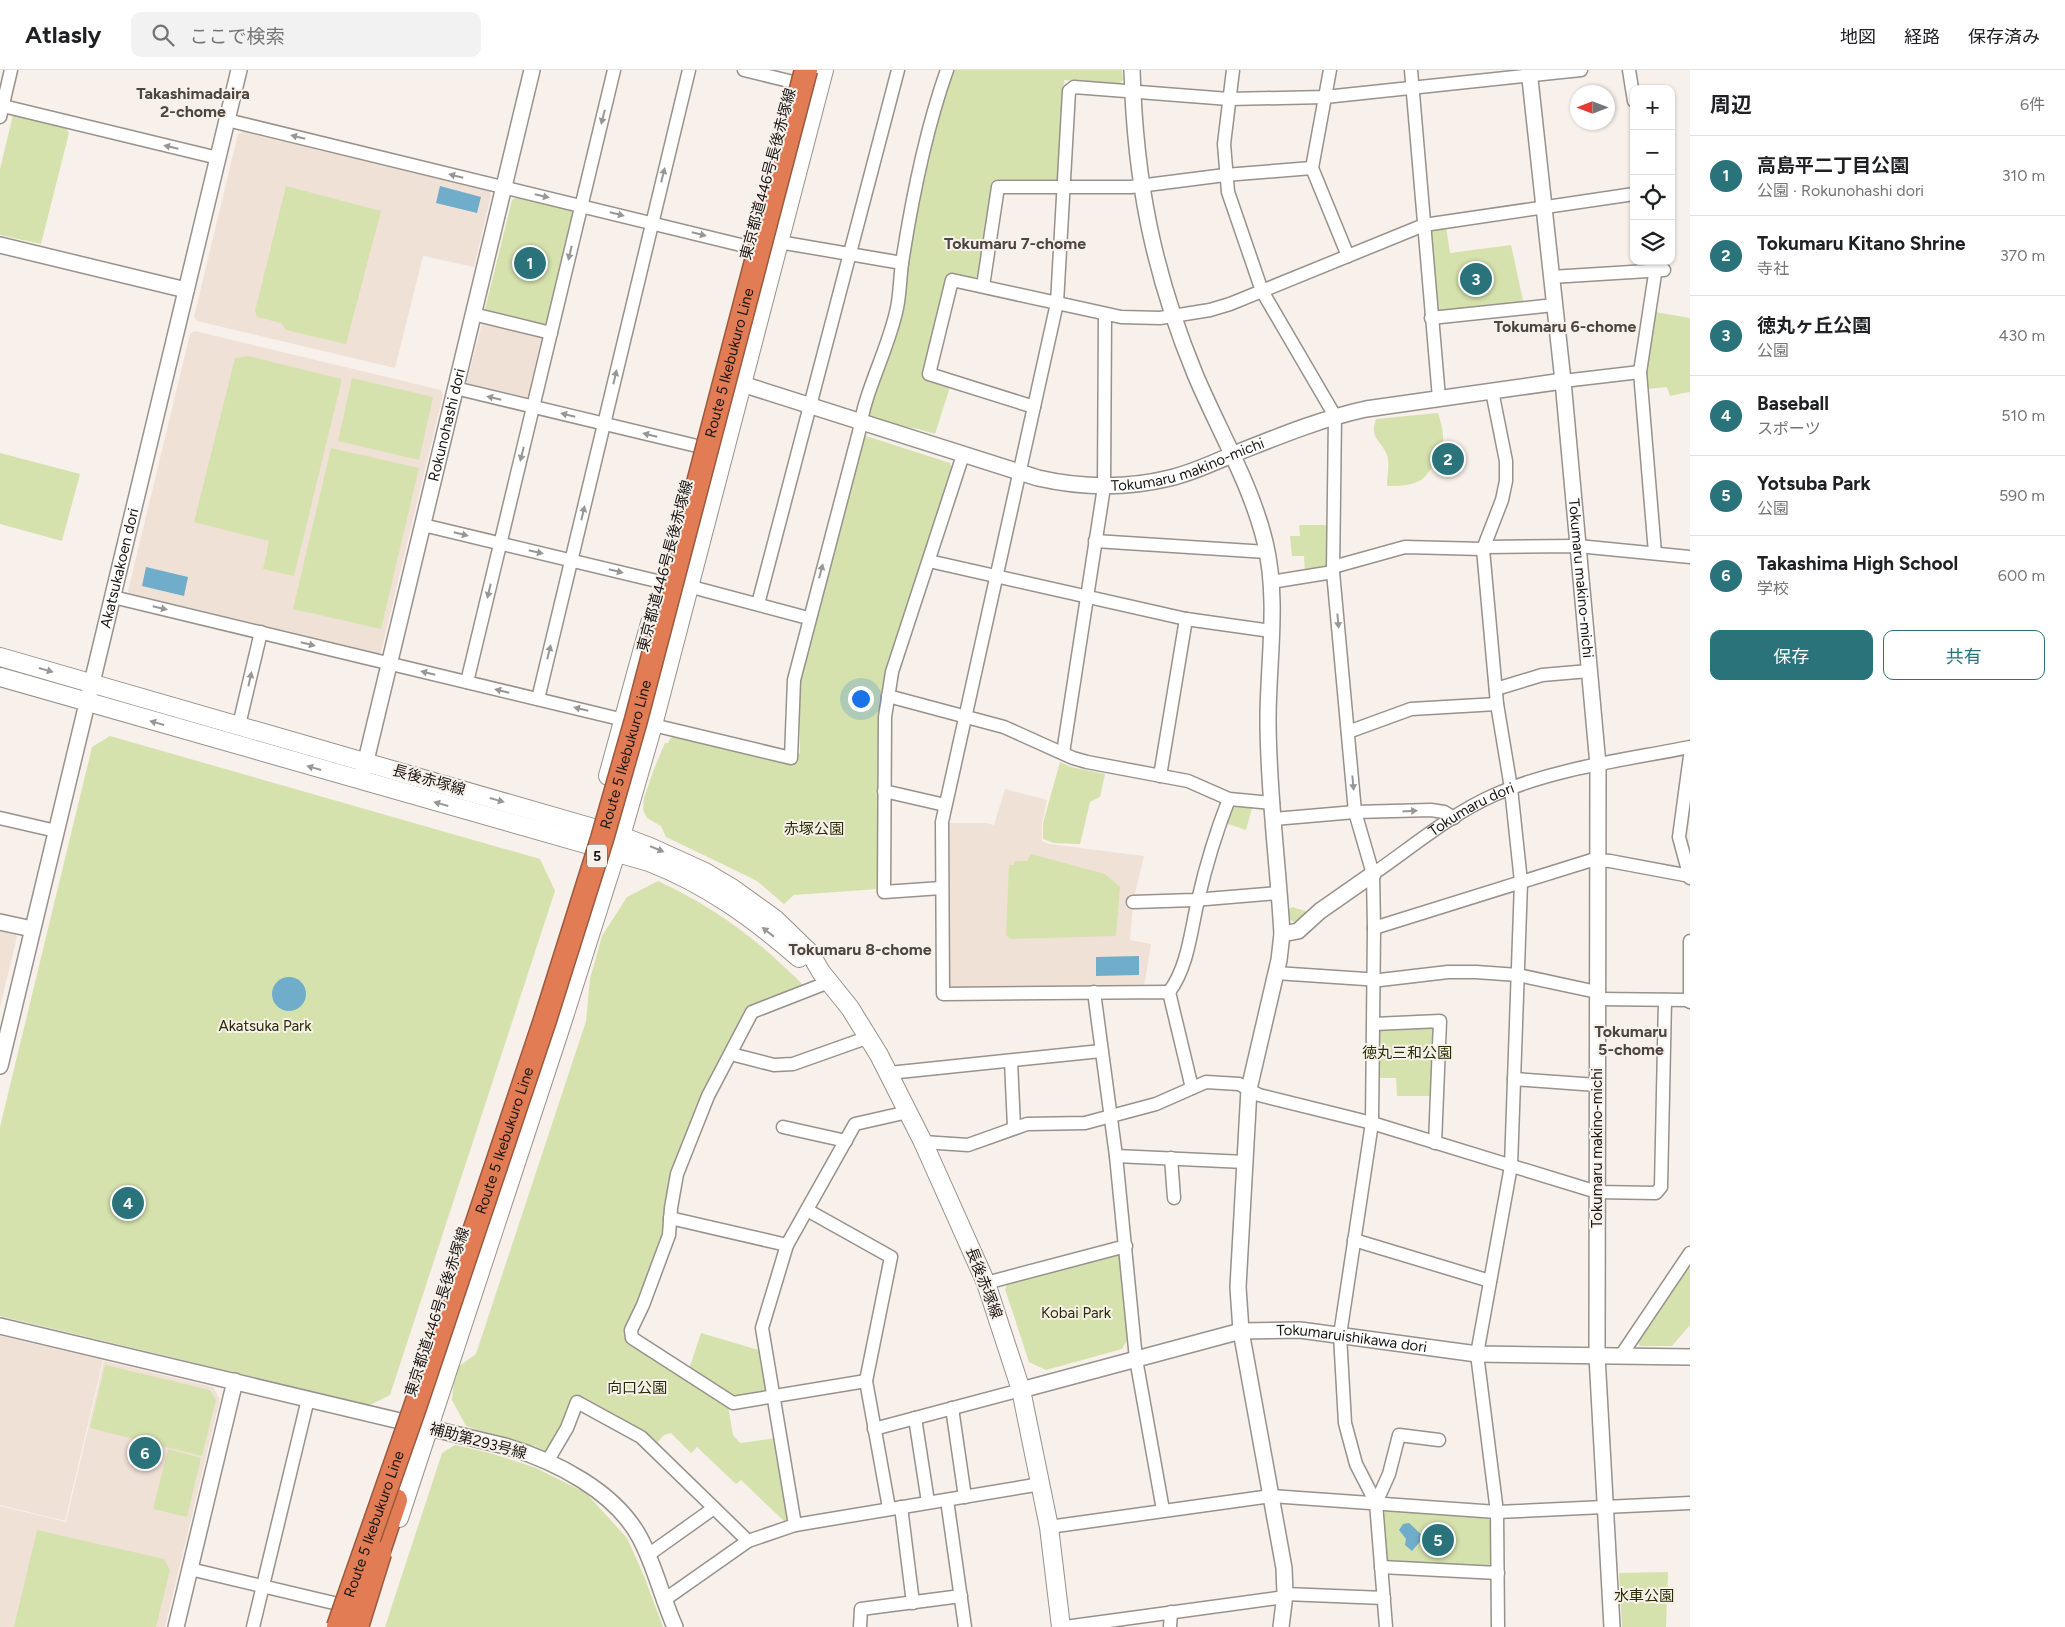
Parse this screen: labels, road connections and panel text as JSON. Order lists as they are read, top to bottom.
{
  "streets": {
    "highway": ["Route 5 Ikebukuro Line", "5"],
    "main road": ["東京都道446号長後赤塚線", "長後赤塚線"],
    "street": [
      "Rokunohashi dori",
      "Tokumaru makino-michi",
      "Akatsukakoen dori",
      "Tokumaru dori",
      "Tokumaruishikawa dori",
      "補助第293号線"
    ]
  },
  "crossings": [
    ["東京都道446号長後赤塚線", "Route 5 Ikebukuro Line"],
    ["東京都道446号長後赤塚線", "Tokumaru makino-michi"],
    ["東京都道446号長後赤塚線", "長後赤塚線"],
    ["東京都道446号長後赤塚線", "補助第293号線"],
    ["Rokunohashi dori", "長後赤塚線"],
    ["Tokumaru makino-michi", "Tokumaru dori"],
    ["Tokumaru makino-michi", "Tokumaruishikawa dori"],
    ["Akatsukakoen dori", "長後赤塚線"],
    ["長後赤塚線", "Tokumaruishikawa dori"]
  ],
  "districts": [
    "Takashimadaira 2-chome",
    "Tokumaru 7-chome",
    "Tokumaru 6-chome",
    "Tokumaru 8-chome",
    "Tokumaru 5-chome"
  ],
  "parks": [
    "赤塚公園",
    "Akatsuka Park",
    "徳丸三和公園",
    "Kobai Park",
    "向口公園",
    "水車公園"
  ],
  "north": "left",
  "page": {
    "header": "Atlasly",
    "search": "ここで検索",
    "nav": ["地図", "経路", "保存済み"],
    "heading": ["周辺", "6件"],
    "map_buttons": ["+", "−"],
    "list": [
      {
        "mark": "1",
        "name": "高島平二丁目公園",
        "note": "公園 · Rokunohashi dori",
        "value": "310 m"
      },
      {
        "mark": "2",
        "name": "Tokumaru Kitano Shrine",
        "note": "寺社",
        "value": "370 m"
      },
      {
        "mark": "3",
        "name": "徳丸ヶ丘公園",
        "note": "公園",
        "value": "430 m"
      },
      {
        "mark": "4",
        "name": "Baseball",
        "note": "スポーツ",
        "value": "510 m"
      },
      {
        "mark": "5",
        "name": "Yotsuba Park",
        "note": "公園",
        "value": "590 m"
      },
      {
        "mark": "6",
        "name": "Takashima High School",
        "note": "学校",
        "value": "600 m"
      }
    ],
    "pins": [
      "1",
      "3",
      "2",
      "4",
      "6",
      "5"
    ],
    "buttons": ["保存", "共有"]
  }
}
